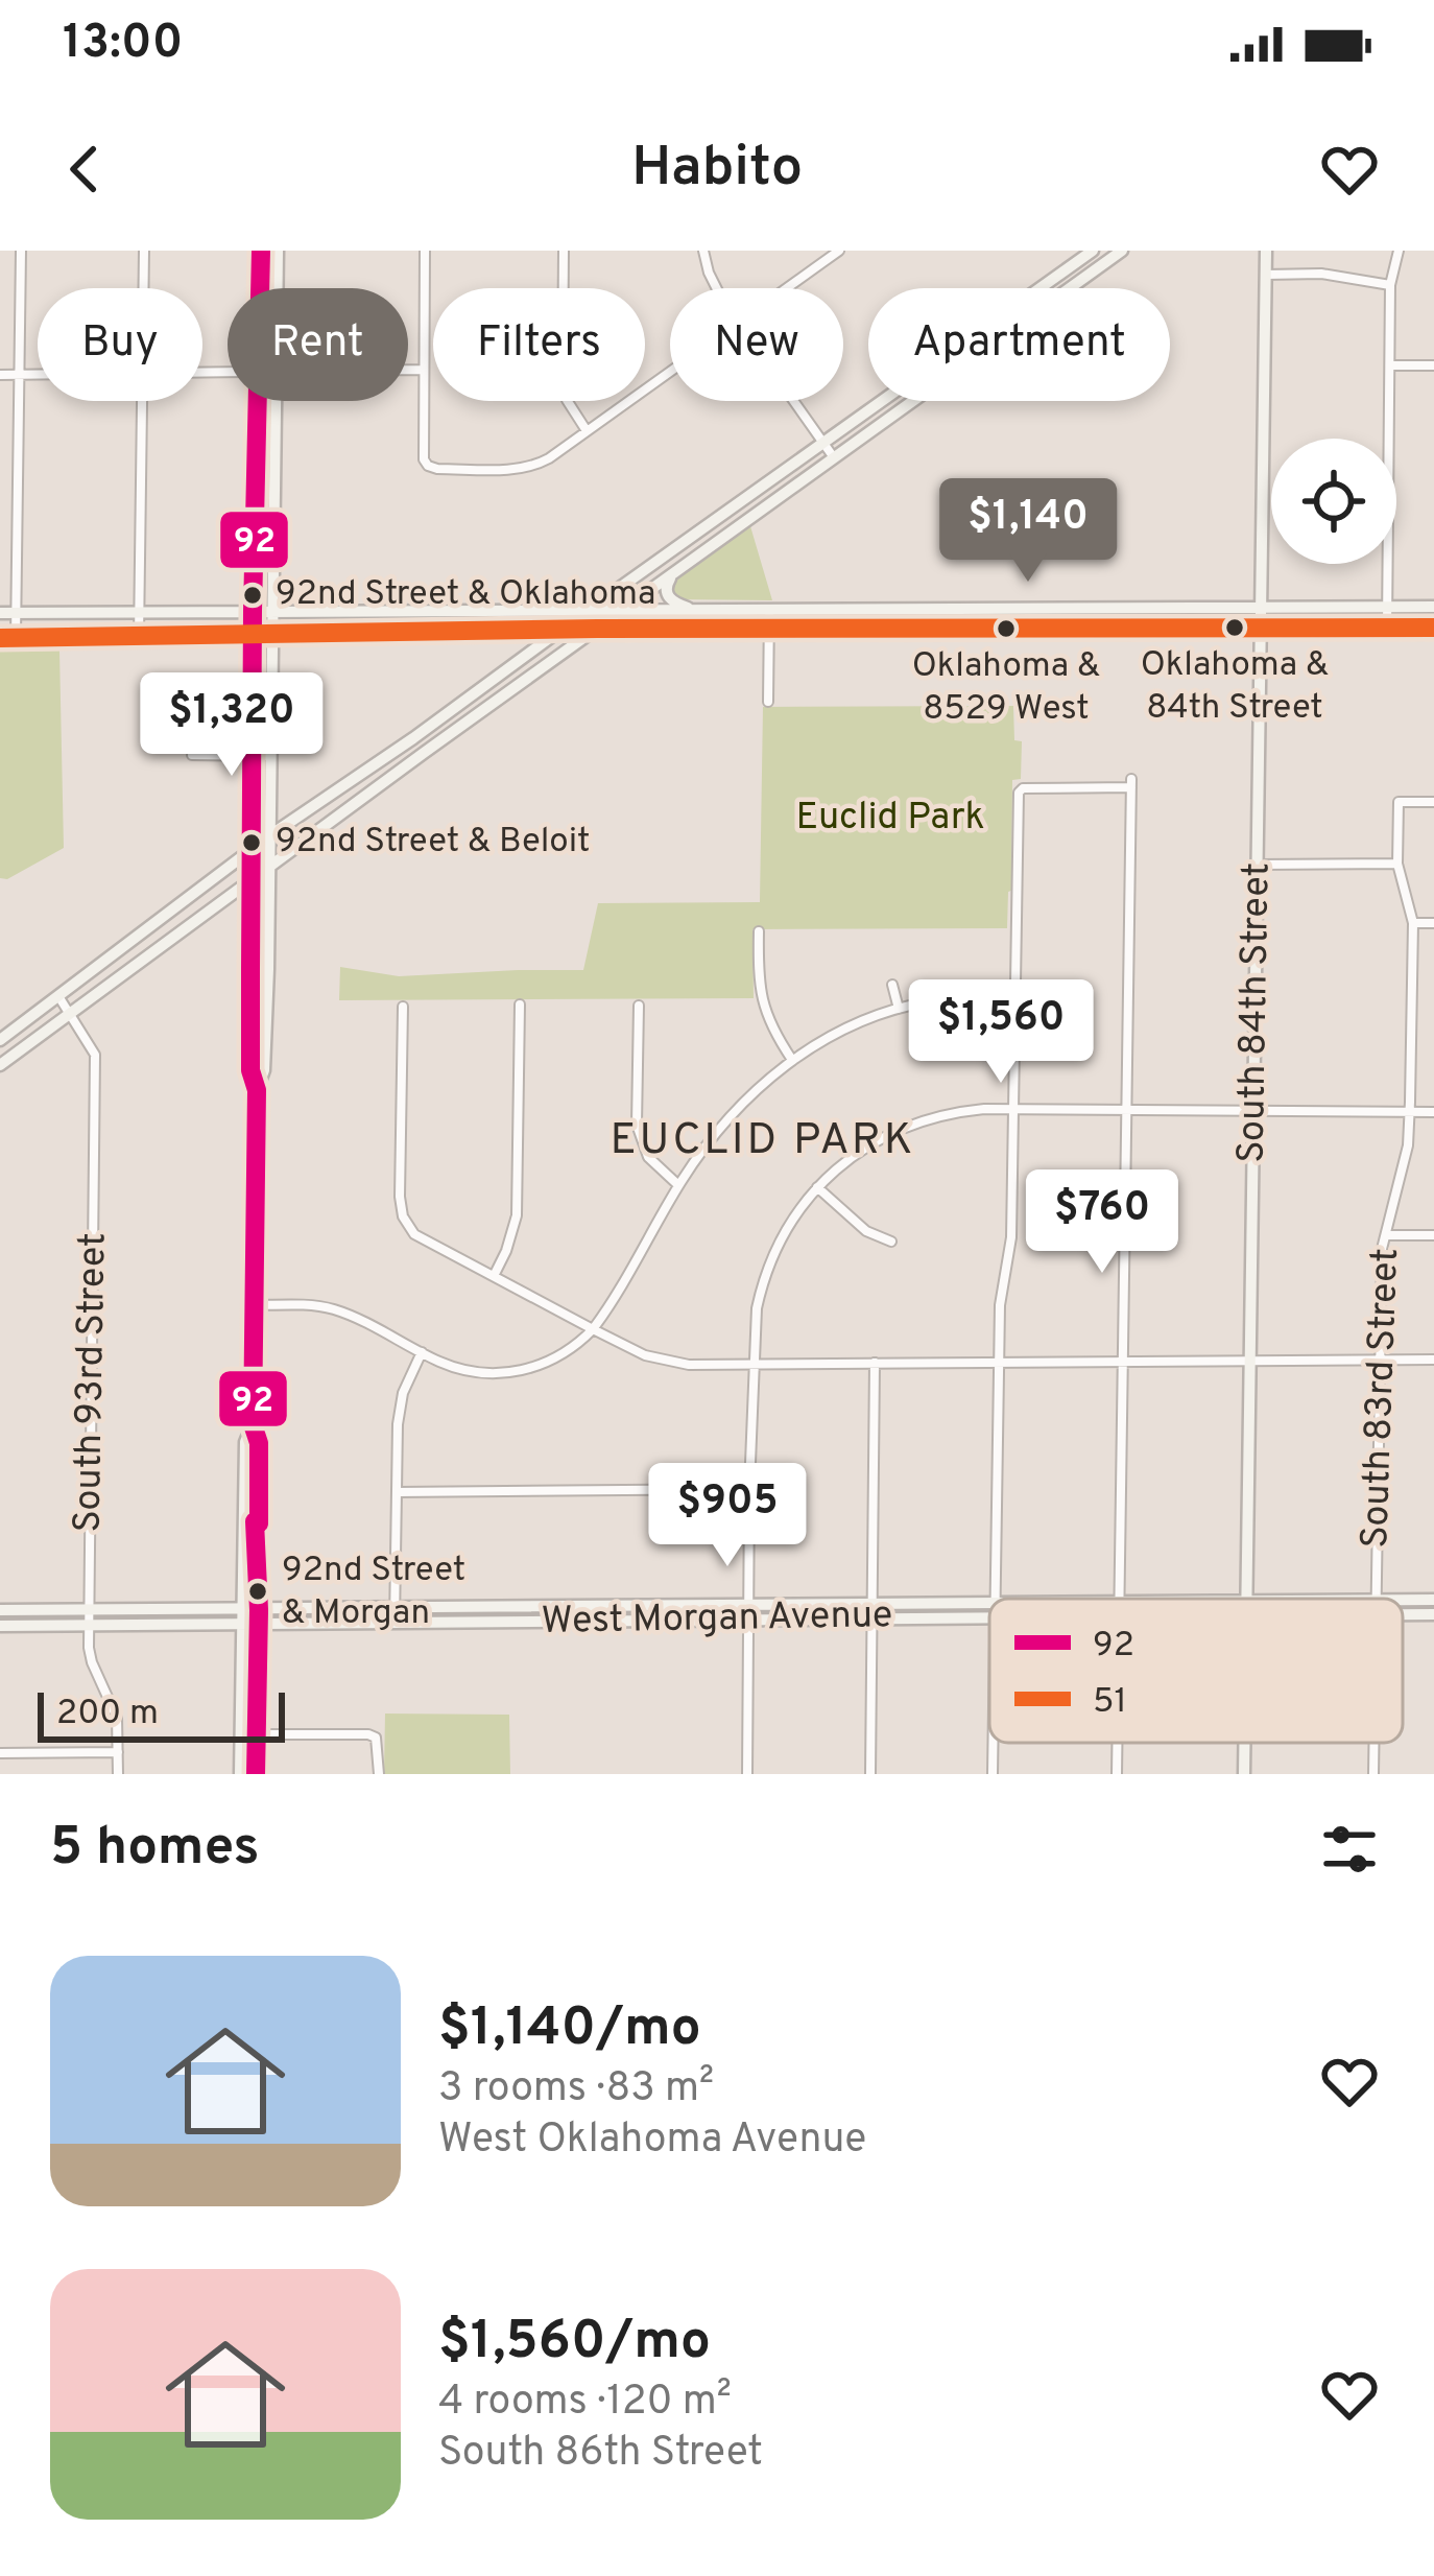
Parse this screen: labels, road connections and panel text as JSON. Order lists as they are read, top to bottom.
{
  "streets": {
    "main road": ["South 84th Street", "West Morgan Avenue"],
    "street": ["South 93rd Street", "South 83rd Street"]
  },
  "crossings": [
    ["South 93rd Street", "West Morgan Avenue"]
  ],
  "districts": ["EUCLID PARK"],
  "parks": ["Euclid Park"],
  "places": [
    "92nd Street & Oklahoma",
    "Oklahoma & 84th Street",
    "Oklahoma & 8529 West",
    "92nd Street & Beloit",
    "92nd Street & Morgan"
  ],
  "lines": ["transit line 92", "transit line 51"],
  "legend": ["92", "51"],
  "scale_bar": "200 m",
  "page": {
    "status": "13:00",
    "header": "Habito",
    "chip": [
      "Buy",
      "Rent",
      "Filters",
      "New",
      "Apartment"
    ],
    "price": [
      "$1,140",
      "$1,320",
      "$1,560",
      "$760",
      "$905"
    ],
    "scale": "200 m",
    "heading": "5 homes",
    "list": [
      {
        "name": "$1,140/mo",
        "note": "3 rooms · 83 m² · West Oklahoma Avenue"
      },
      {
        "name": "$1,560/mo",
        "note": "4 rooms · 120 m² · South 86th Street"
      }
    ]
  }
}
